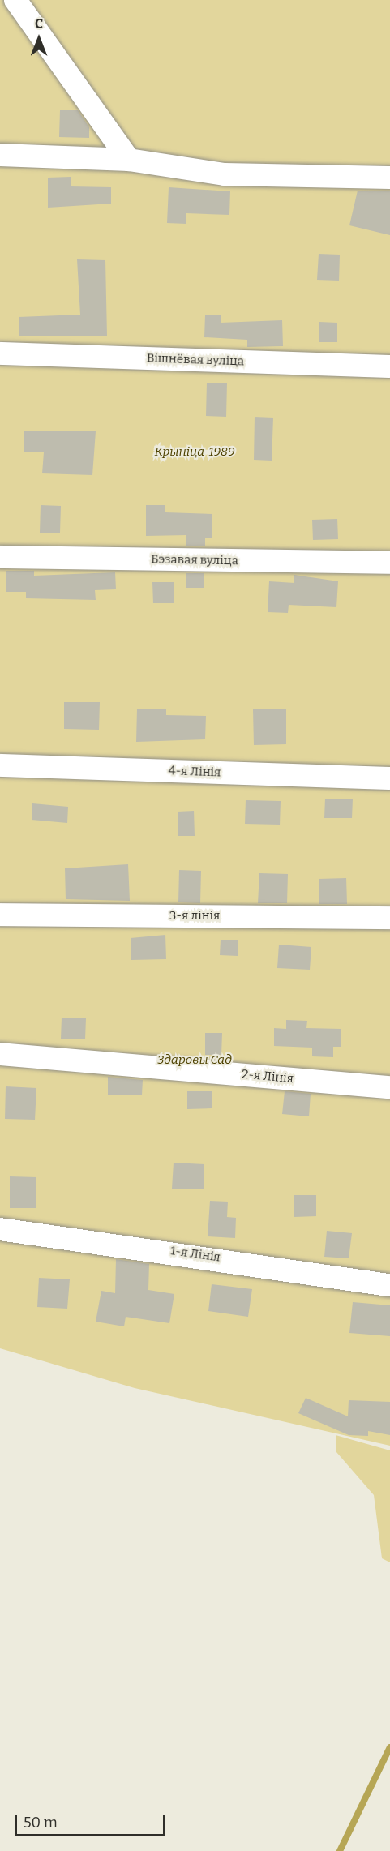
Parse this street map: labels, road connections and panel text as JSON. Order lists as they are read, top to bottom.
{
  "streets": {
    "street": [
      "Вішнёвая вуліца",
      "Бэзавая вуліца",
      "4-я Лінія",
      "3-я лінія",
      "2-я Лінія",
      "1-я Лінія"
    ]
  },
  "parks": ["Крыніца-1989", "Здаровы Сад"],
  "scale_bar": "50 m",
  "north": "top"
}
